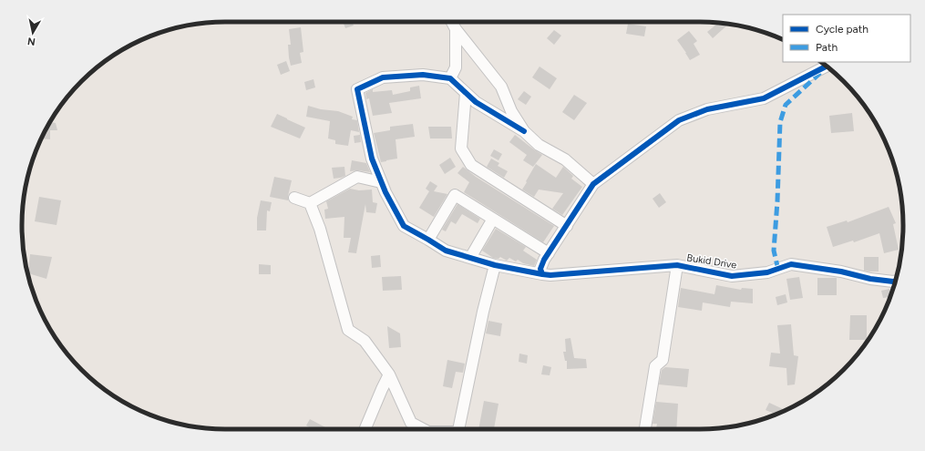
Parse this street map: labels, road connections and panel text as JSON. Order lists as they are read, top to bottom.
{
  "streets": {
    "street": ["Bukid Drive"]
  },
  "legend": ["Cycle path", "Path"],
  "north": "bottom"
}
